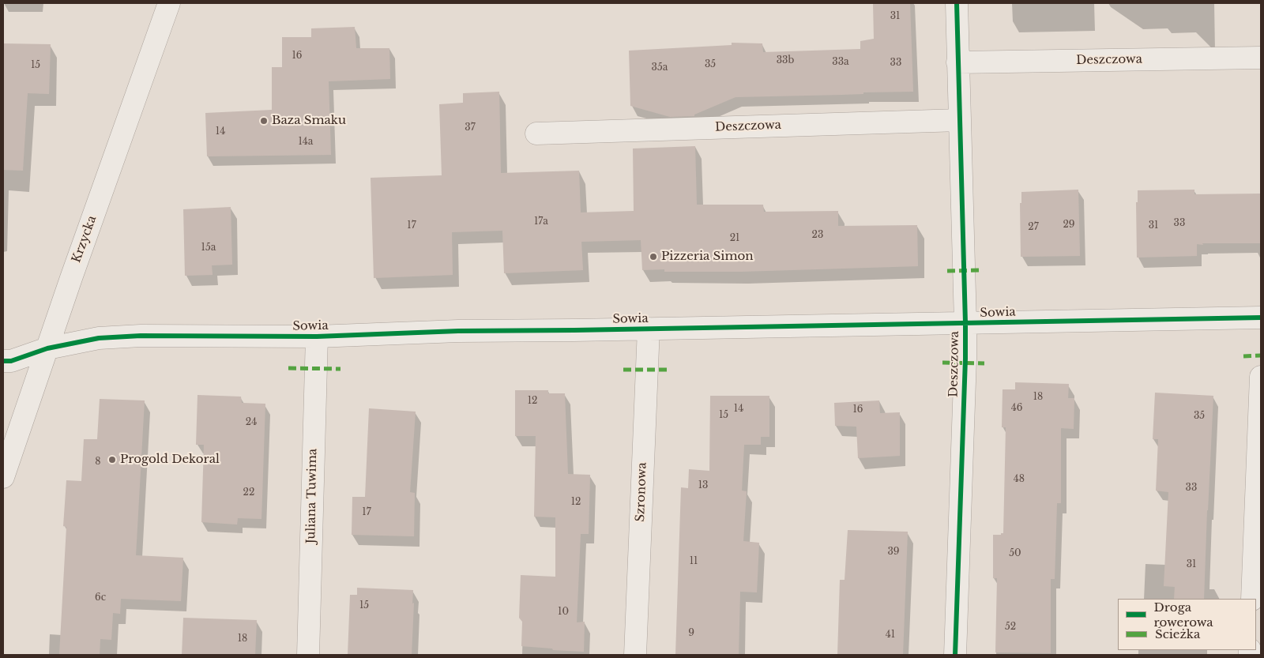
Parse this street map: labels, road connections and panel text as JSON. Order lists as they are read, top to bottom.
{
  "streets": {
    "street": [
      "Deszczowa",
      "Krzycka",
      "Sowia",
      "Szronowa",
      "Juliana Tuwima"
    ]
  },
  "crossings": [
    ["Deszczowa", "Sowia"],
    ["Krzycka", "Sowia"],
    ["Sowia", "Szronowa"],
    ["Sowia", "Juliana Tuwima"]
  ],
  "places": ["Baza Smaku", "Pizzeria Simon", "Progold Dekoral"],
  "house_numbers": [
    "31",
    "16",
    "33b",
    "33a",
    "33",
    "35",
    "15",
    "35a",
    "37",
    "14",
    "14a",
    "17a",
    "33",
    "29",
    "17",
    "31",
    "27",
    "23",
    "21",
    "15a",
    "18",
    "12",
    "46",
    "14",
    "16",
    "15",
    "35",
    "24",
    "8",
    "48",
    "13",
    "33",
    "22",
    "12",
    "17",
    "39",
    "50",
    "11",
    "31",
    "6c",
    "15",
    "10",
    "52",
    "9",
    "41",
    "18"
  ],
  "legend": ["Droga rowerowa", "Ścieżka"]
}
